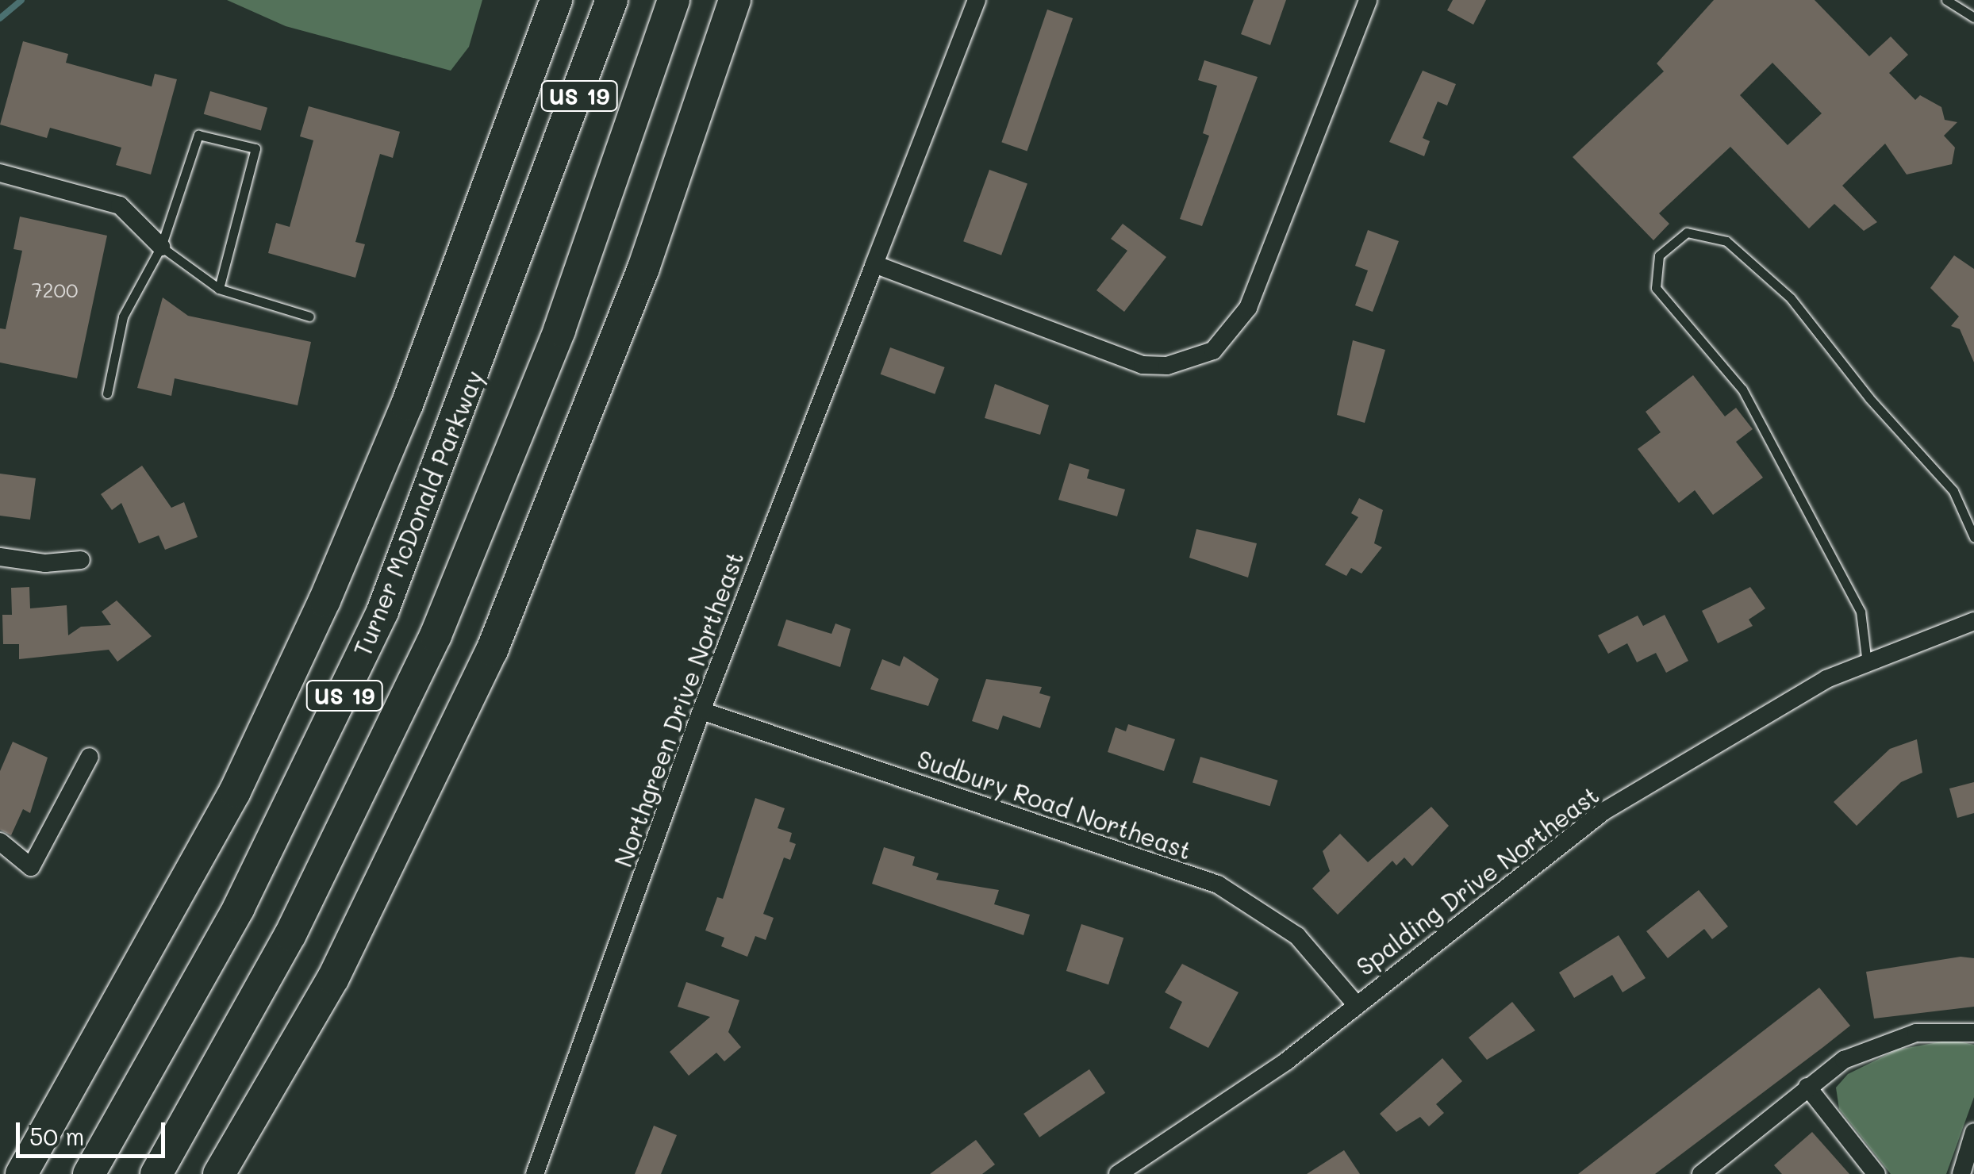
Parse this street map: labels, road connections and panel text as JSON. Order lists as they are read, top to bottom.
{
  "streets": {
    "highway": ["US 19", "Turner McDonald Parkway"],
    "street": ["Northgreen Drive Northeast", "Sudbury Road Northeast", "Spalding Drive Northeast"]
  },
  "crossings": [
    ["Northgreen Drive Northeast", "Sudbury Road Northeast"],
    ["Sudbury Road Northeast", "Spalding Drive Northeast"]
  ],
  "house_numbers": ["7200"],
  "scale_bar": "50 m"
}
